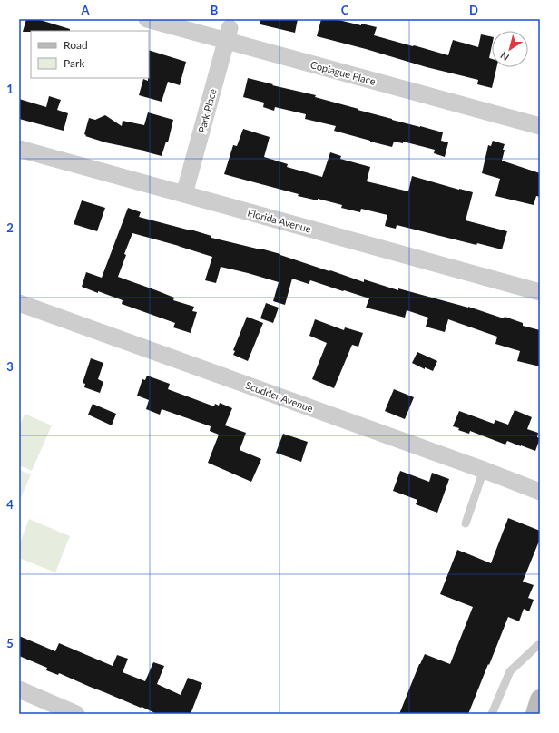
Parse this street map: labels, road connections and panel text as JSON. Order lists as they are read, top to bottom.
{
  "streets": {
    "street": [
      "Copiague Place",
      "Park Place",
      "Florida Avenue",
      "Scudder Avenue"
    ]
  },
  "crossings": [
    ["Copiague Place", "Park Place"],
    ["Park Place", "Florida Avenue"]
  ],
  "legend": ["Road", "Park"],
  "north": "bottom left",
  "grid": {
    "columns": [
      "A",
      "B",
      "C",
      "D"
    ],
    "rows": [
      "1",
      "2",
      "3",
      "4",
      "5"
    ]
  }
}
